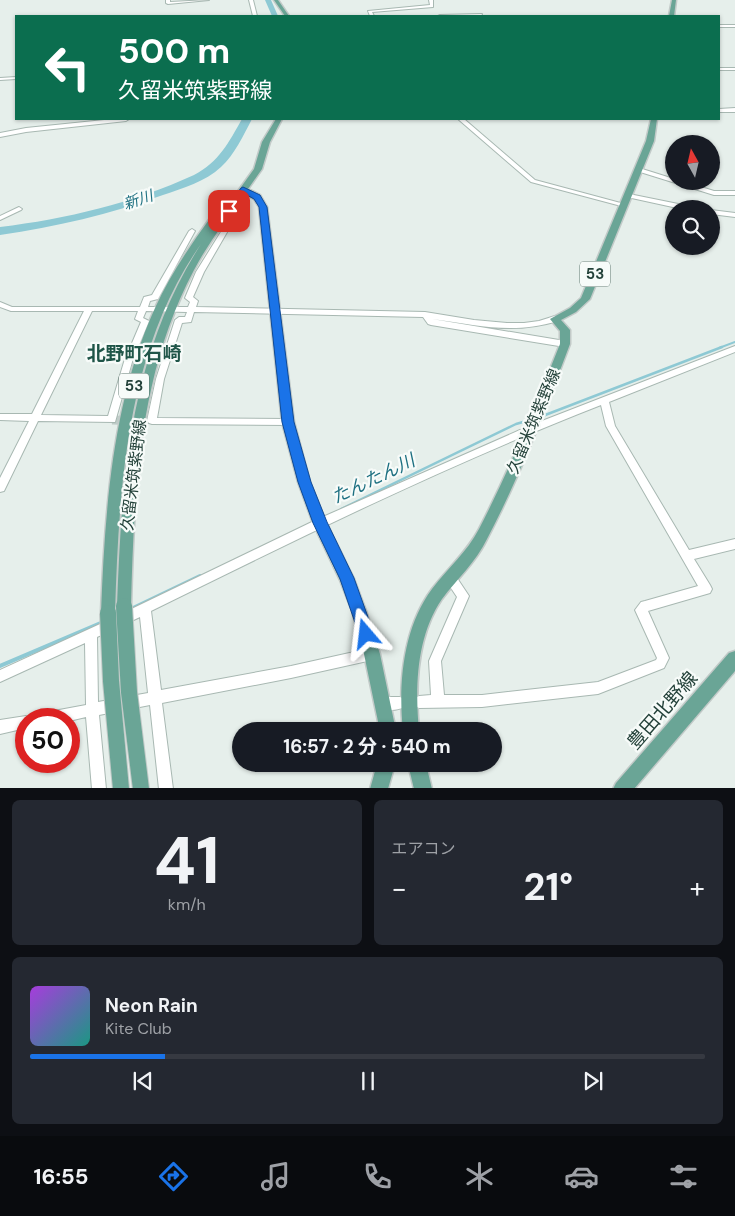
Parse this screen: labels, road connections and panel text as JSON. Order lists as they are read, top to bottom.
{
  "streets": {
    "main road": ["53", "久留米筑紫野線", "豊田北野線"]
  },
  "districts": ["北野町石崎"],
  "water": ["新川", "たんたん川"],
  "north": "top",
  "page": {
    "turn": ["500 m", "久留米筑紫野線"],
    "limit": "50",
    "trip": "16:57 · 2 分 · 540 m",
    "tile": [
      ["41", "km/h"],
      "エアコン"
    ],
    "heat": ["−", "21°", "+"],
    "song": ["Neon Rain", "Kite Club"],
    "tabs": "16:55"
  }
}
